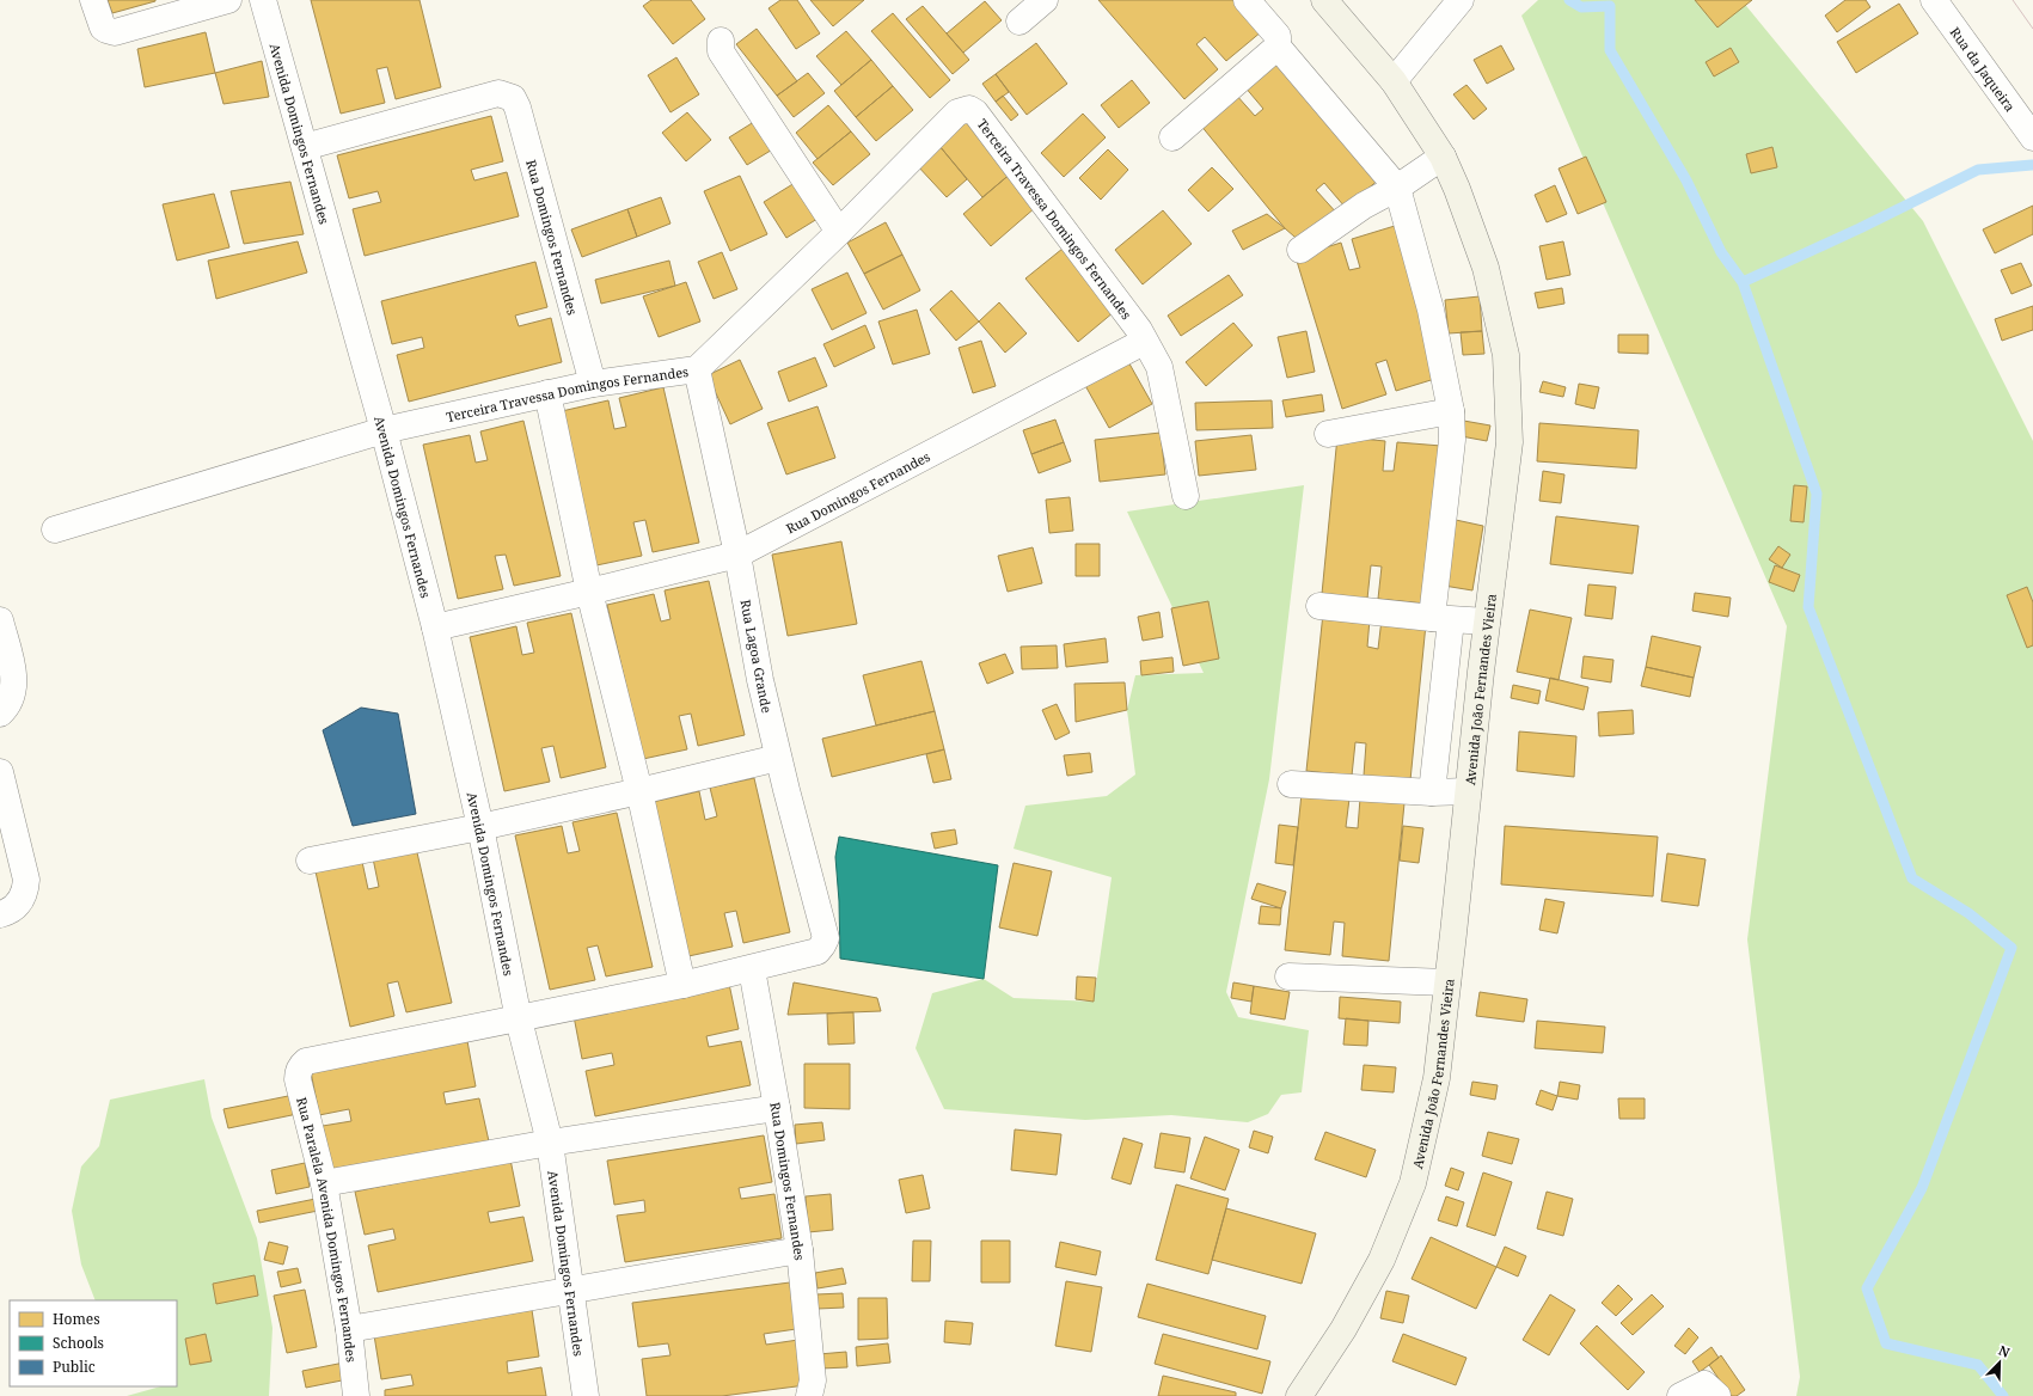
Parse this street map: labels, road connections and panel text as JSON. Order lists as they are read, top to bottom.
{
  "streets": {
    "main road": ["Avenida João Fernandes Vieira"],
    "street": [
      "Rua da Jaqueira",
      "Avenida Domingos Fernandes",
      "Terceira Travessa Domingos Fernandes",
      "Rua Domingos Fernandes",
      "Rua Lagoa Grande",
      "Rua Paralela Avenida Domingos Fernandes"
    ]
  },
  "crossings": [
    ["Avenida Domingos Fernandes", "Terceira Travessa Domingos Fernandes"],
    ["Avenida Domingos Fernandes", "Rua Domingos Fernandes"],
    ["Avenida Domingos Fernandes", "Rua Paralela Avenida Domingos Fernandes"],
    ["Terceira Travessa Domingos Fernandes", "Rua Domingos Fernandes"],
    ["Rua Domingos Fernandes", "Rua Lagoa Grande"]
  ],
  "legend": ["Homes", "Schools", "Public"],
  "north": "top right"
}
